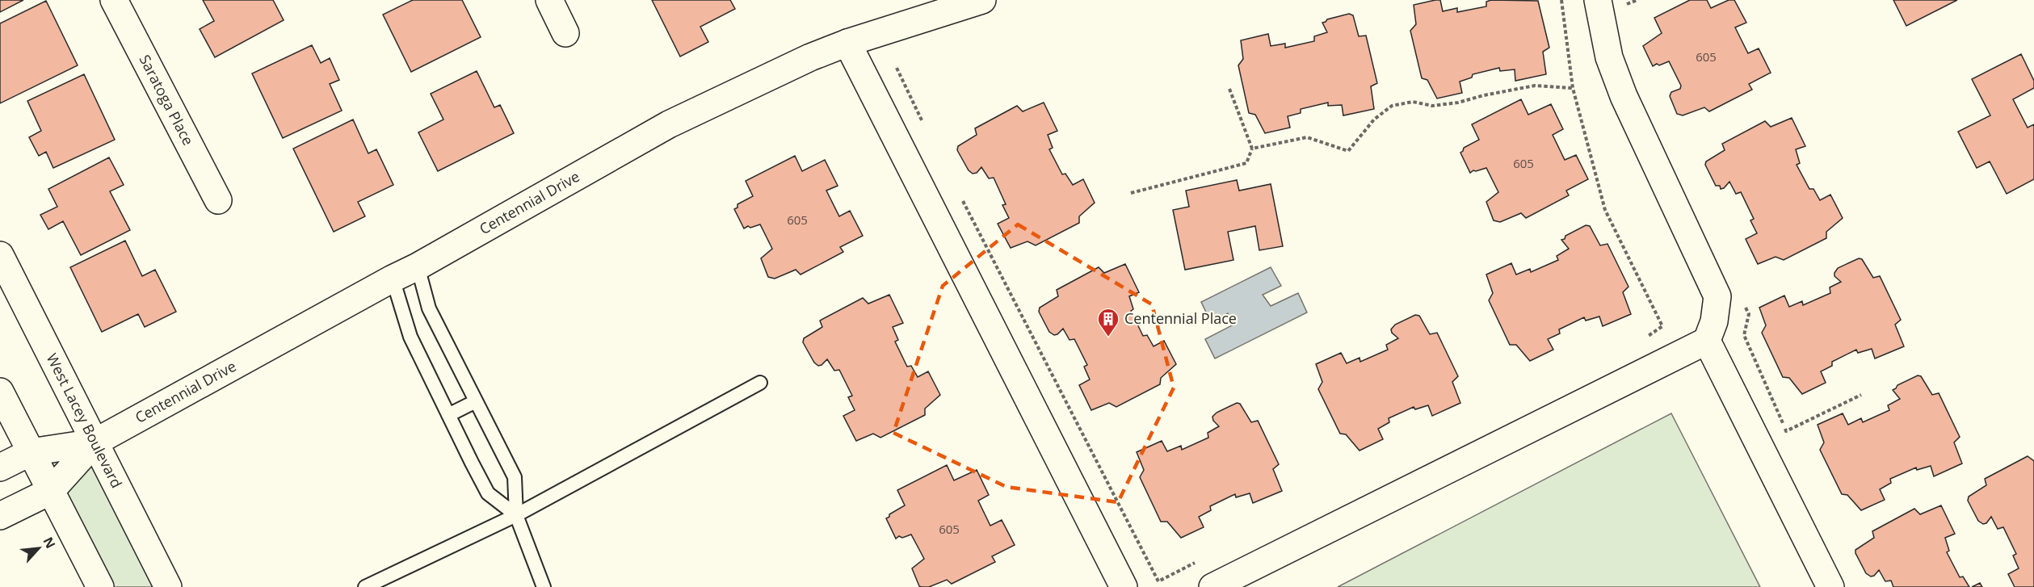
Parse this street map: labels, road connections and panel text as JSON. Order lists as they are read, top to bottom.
{
  "streets": {
    "street": ["Saratoga Place", "Centennial Drive", "West Lacey Boulevard"]
  },
  "crossings": [
    ["Centennial Drive", "West Lacey Boulevard"]
  ],
  "places": {
    "building": ["Centennial Place"]
  },
  "house_numbers": [
    "605",
    "605",
    "605",
    "605"
  ],
  "north": "top right"
}
